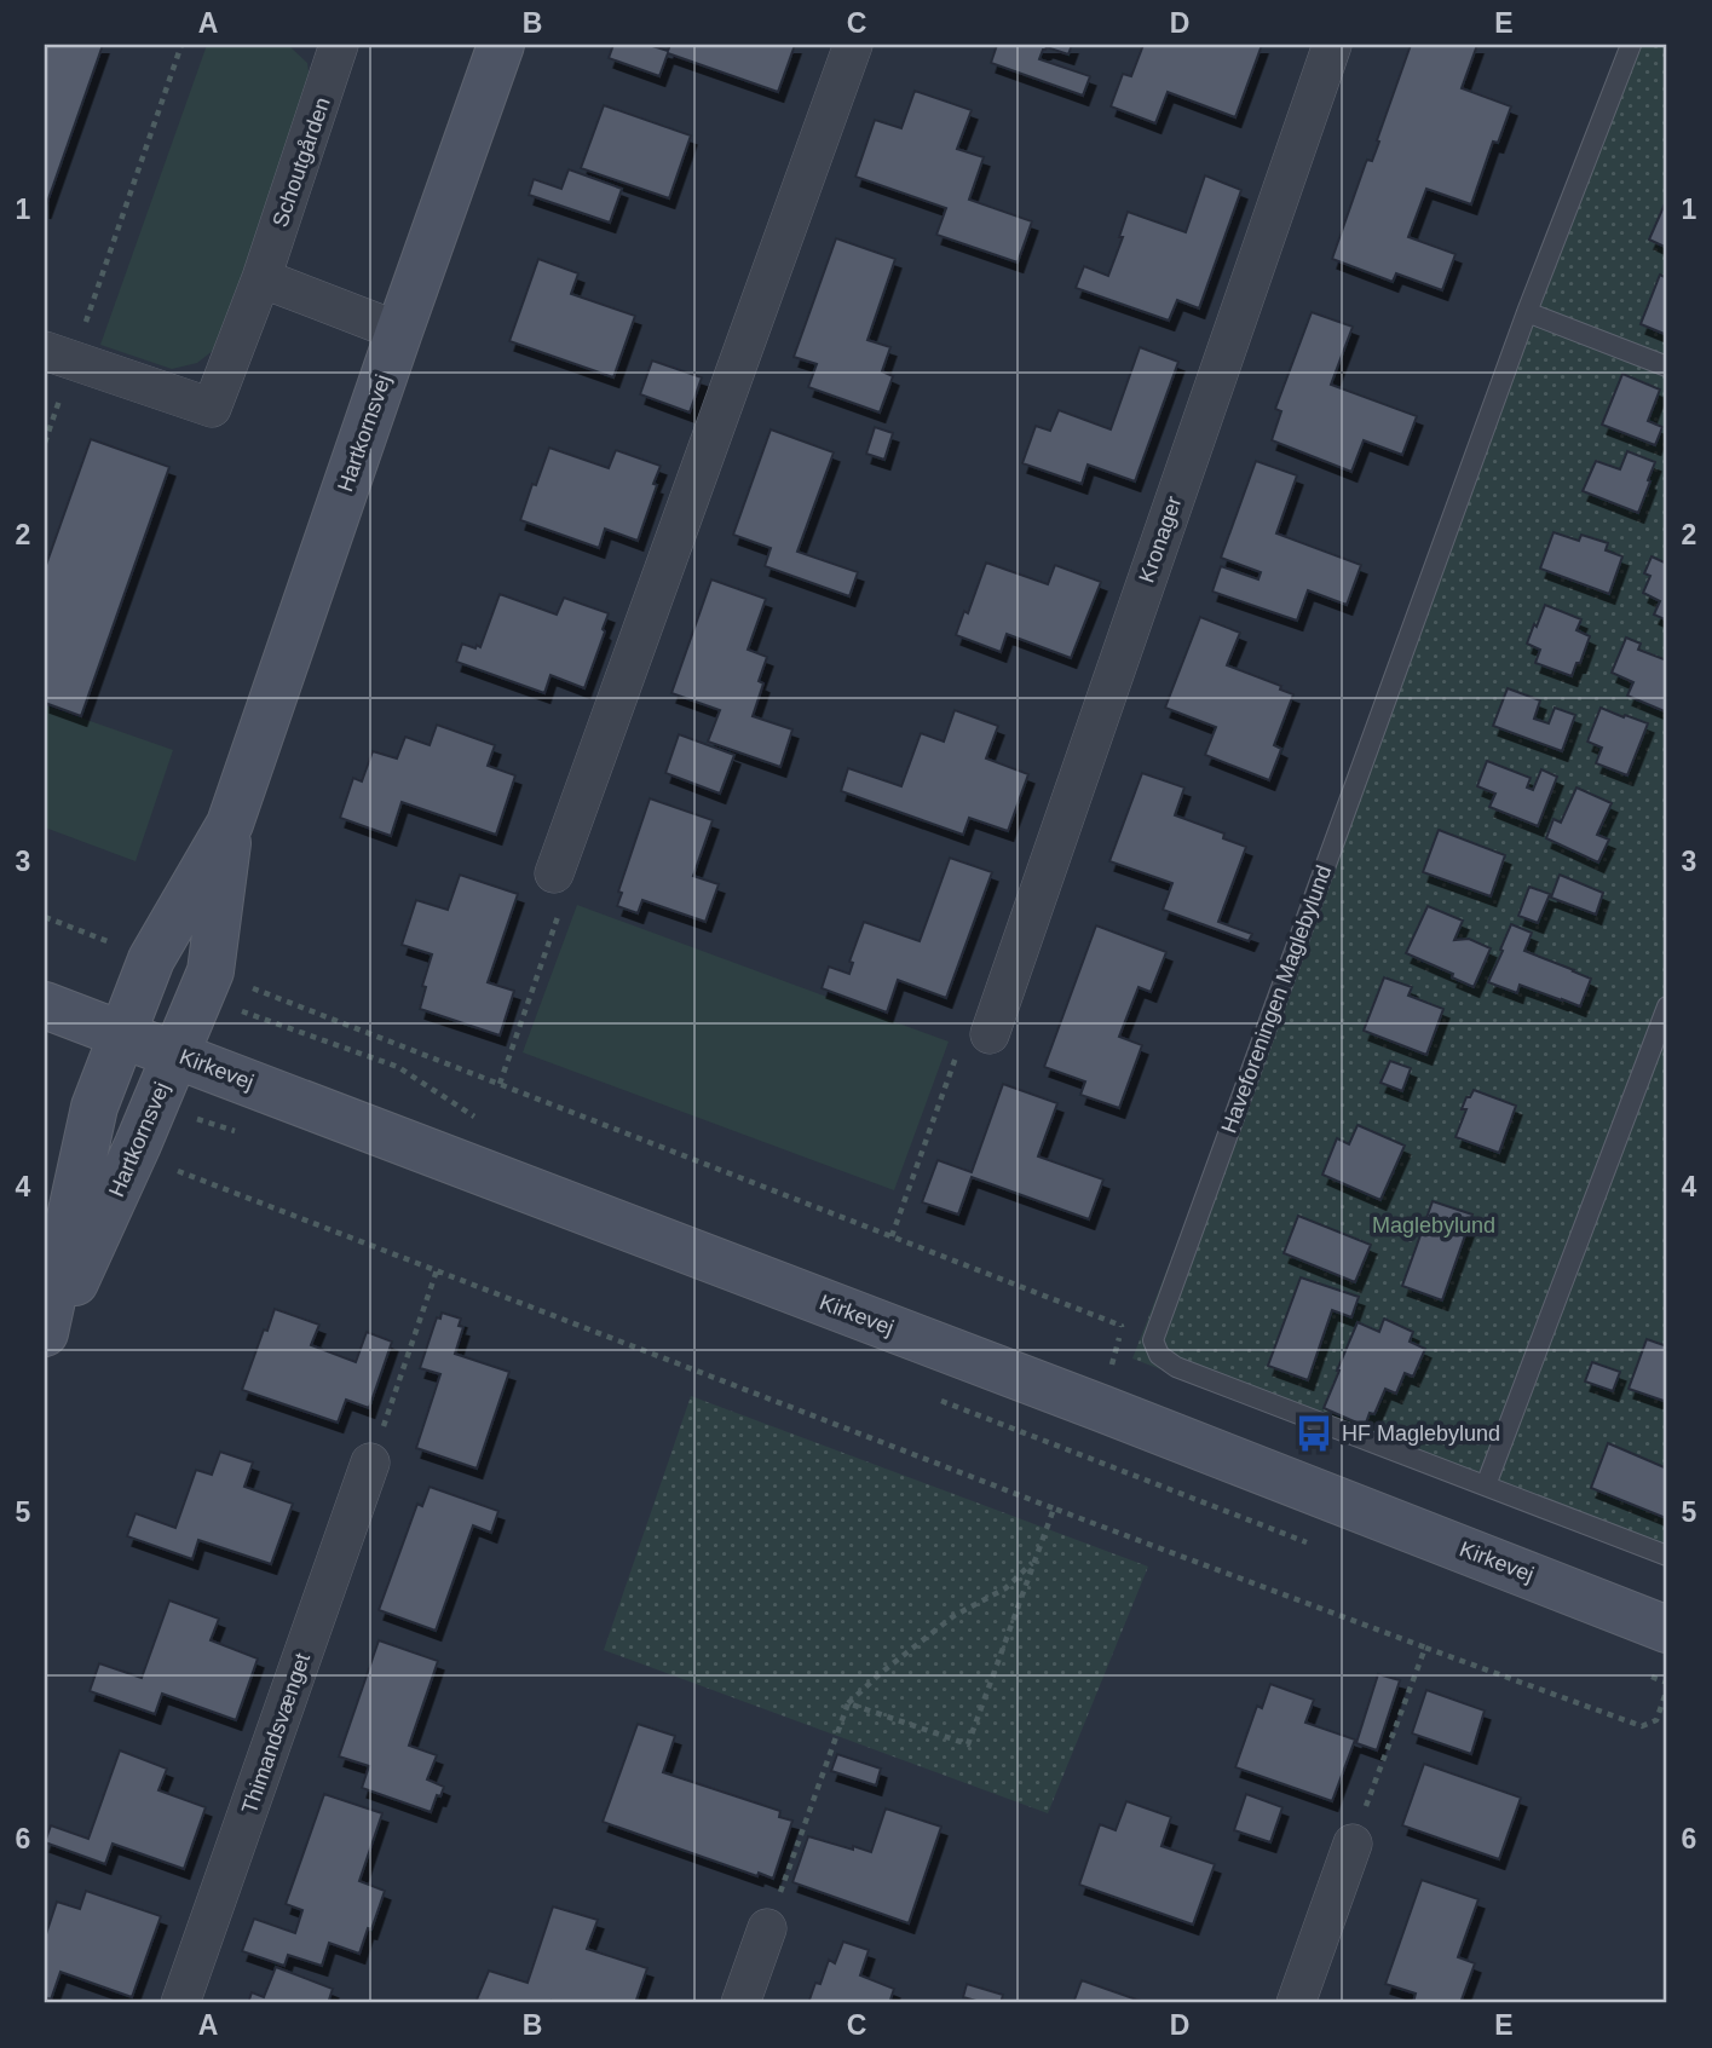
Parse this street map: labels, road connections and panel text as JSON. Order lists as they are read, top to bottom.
{
  "streets": {
    "street": [
      "Schoutgården",
      "Hartkornsvej",
      "Kronager",
      "Kirkevej",
      "Thimandsvænget"
    ],
    "lane": ["Haveforeningen Maglebylund"]
  },
  "crossings": [
    ["Hartkornsvej", "Kirkevej"]
  ],
  "parks": ["Maglebylund"],
  "places": {
    "bus stop": ["HF Maglebylund"]
  },
  "grid": {
    "columns": [
      "A",
      "B",
      "C",
      "D",
      "E"
    ],
    "rows": [
      "1",
      "2",
      "3",
      "4",
      "5",
      "6"
    ]
  }
}
